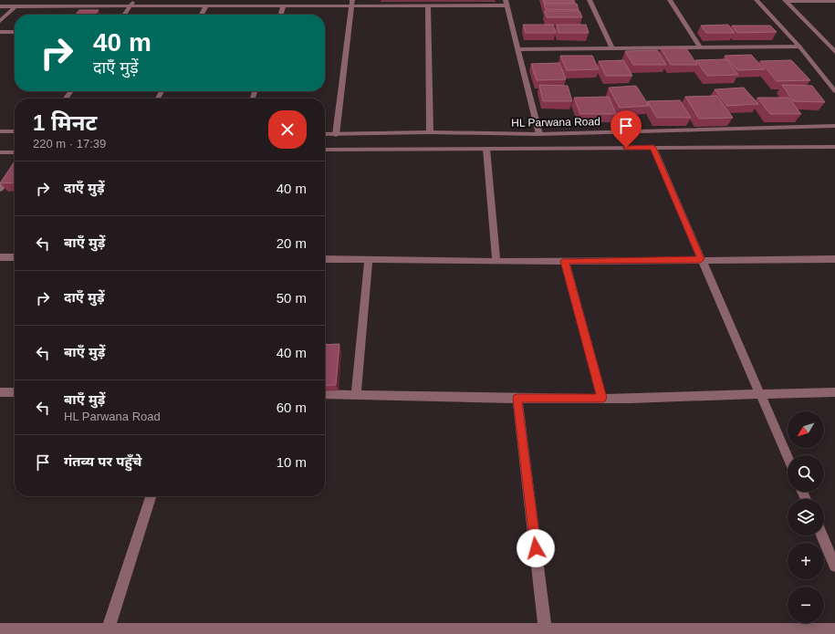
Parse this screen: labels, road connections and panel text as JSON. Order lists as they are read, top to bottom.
{
  "streets": {
    "street": ["HL Parwana Road"]
  },
  "north": "bottom left",
  "page": {
    "turn": ["40 m", "दाएँ मुड़ें"],
    "heading": ["1 मिनट", "220 m · 17:39"],
    "list": [
      {
        "name": "दाएँ मुड़ें",
        "value": "40 m"
      },
      {
        "name": "बाएँ मुड़ें",
        "value": "20 m"
      },
      {
        "name": "दाएँ मुड़ें",
        "value": "50 m"
      },
      {
        "name": "बाएँ मुड़ें",
        "value": "40 m"
      },
      {
        "name": "बाएँ मुड़ें",
        "note": "HL Parwana Road",
        "value": "60 m"
      },
      {
        "name": "गंतव्य पर पहुँचे",
        "value": "10 m"
      }
    ],
    "map_buttons": ["+", "−"]
  }
}
